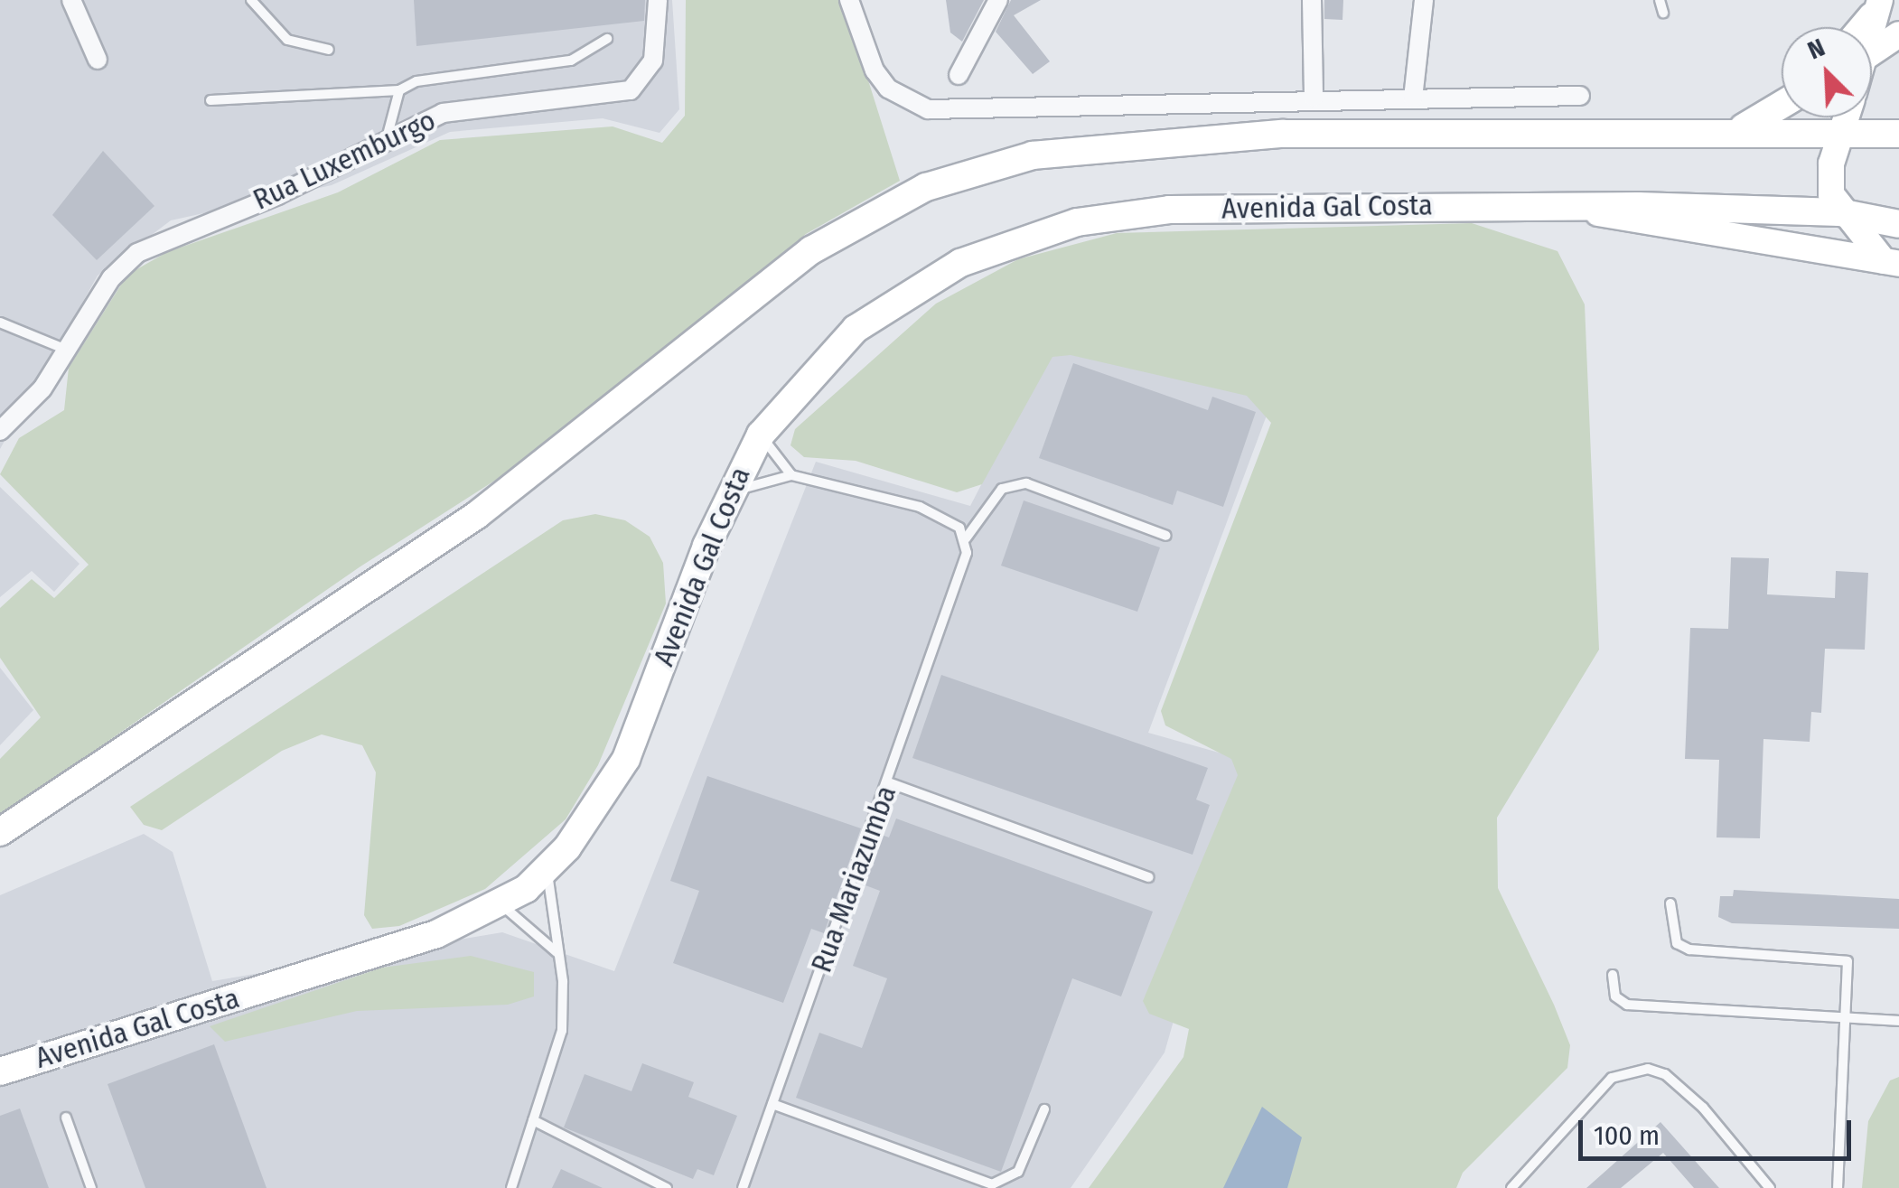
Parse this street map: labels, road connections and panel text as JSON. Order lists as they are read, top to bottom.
{
  "streets": {
    "main road": ["Avenida Gal Costa"],
    "street": ["Rua Luxemburgo"],
    "lane": ["Rua Mariazumba"]
  },
  "scale_bar": "100 m",
  "north": "top left"
}
